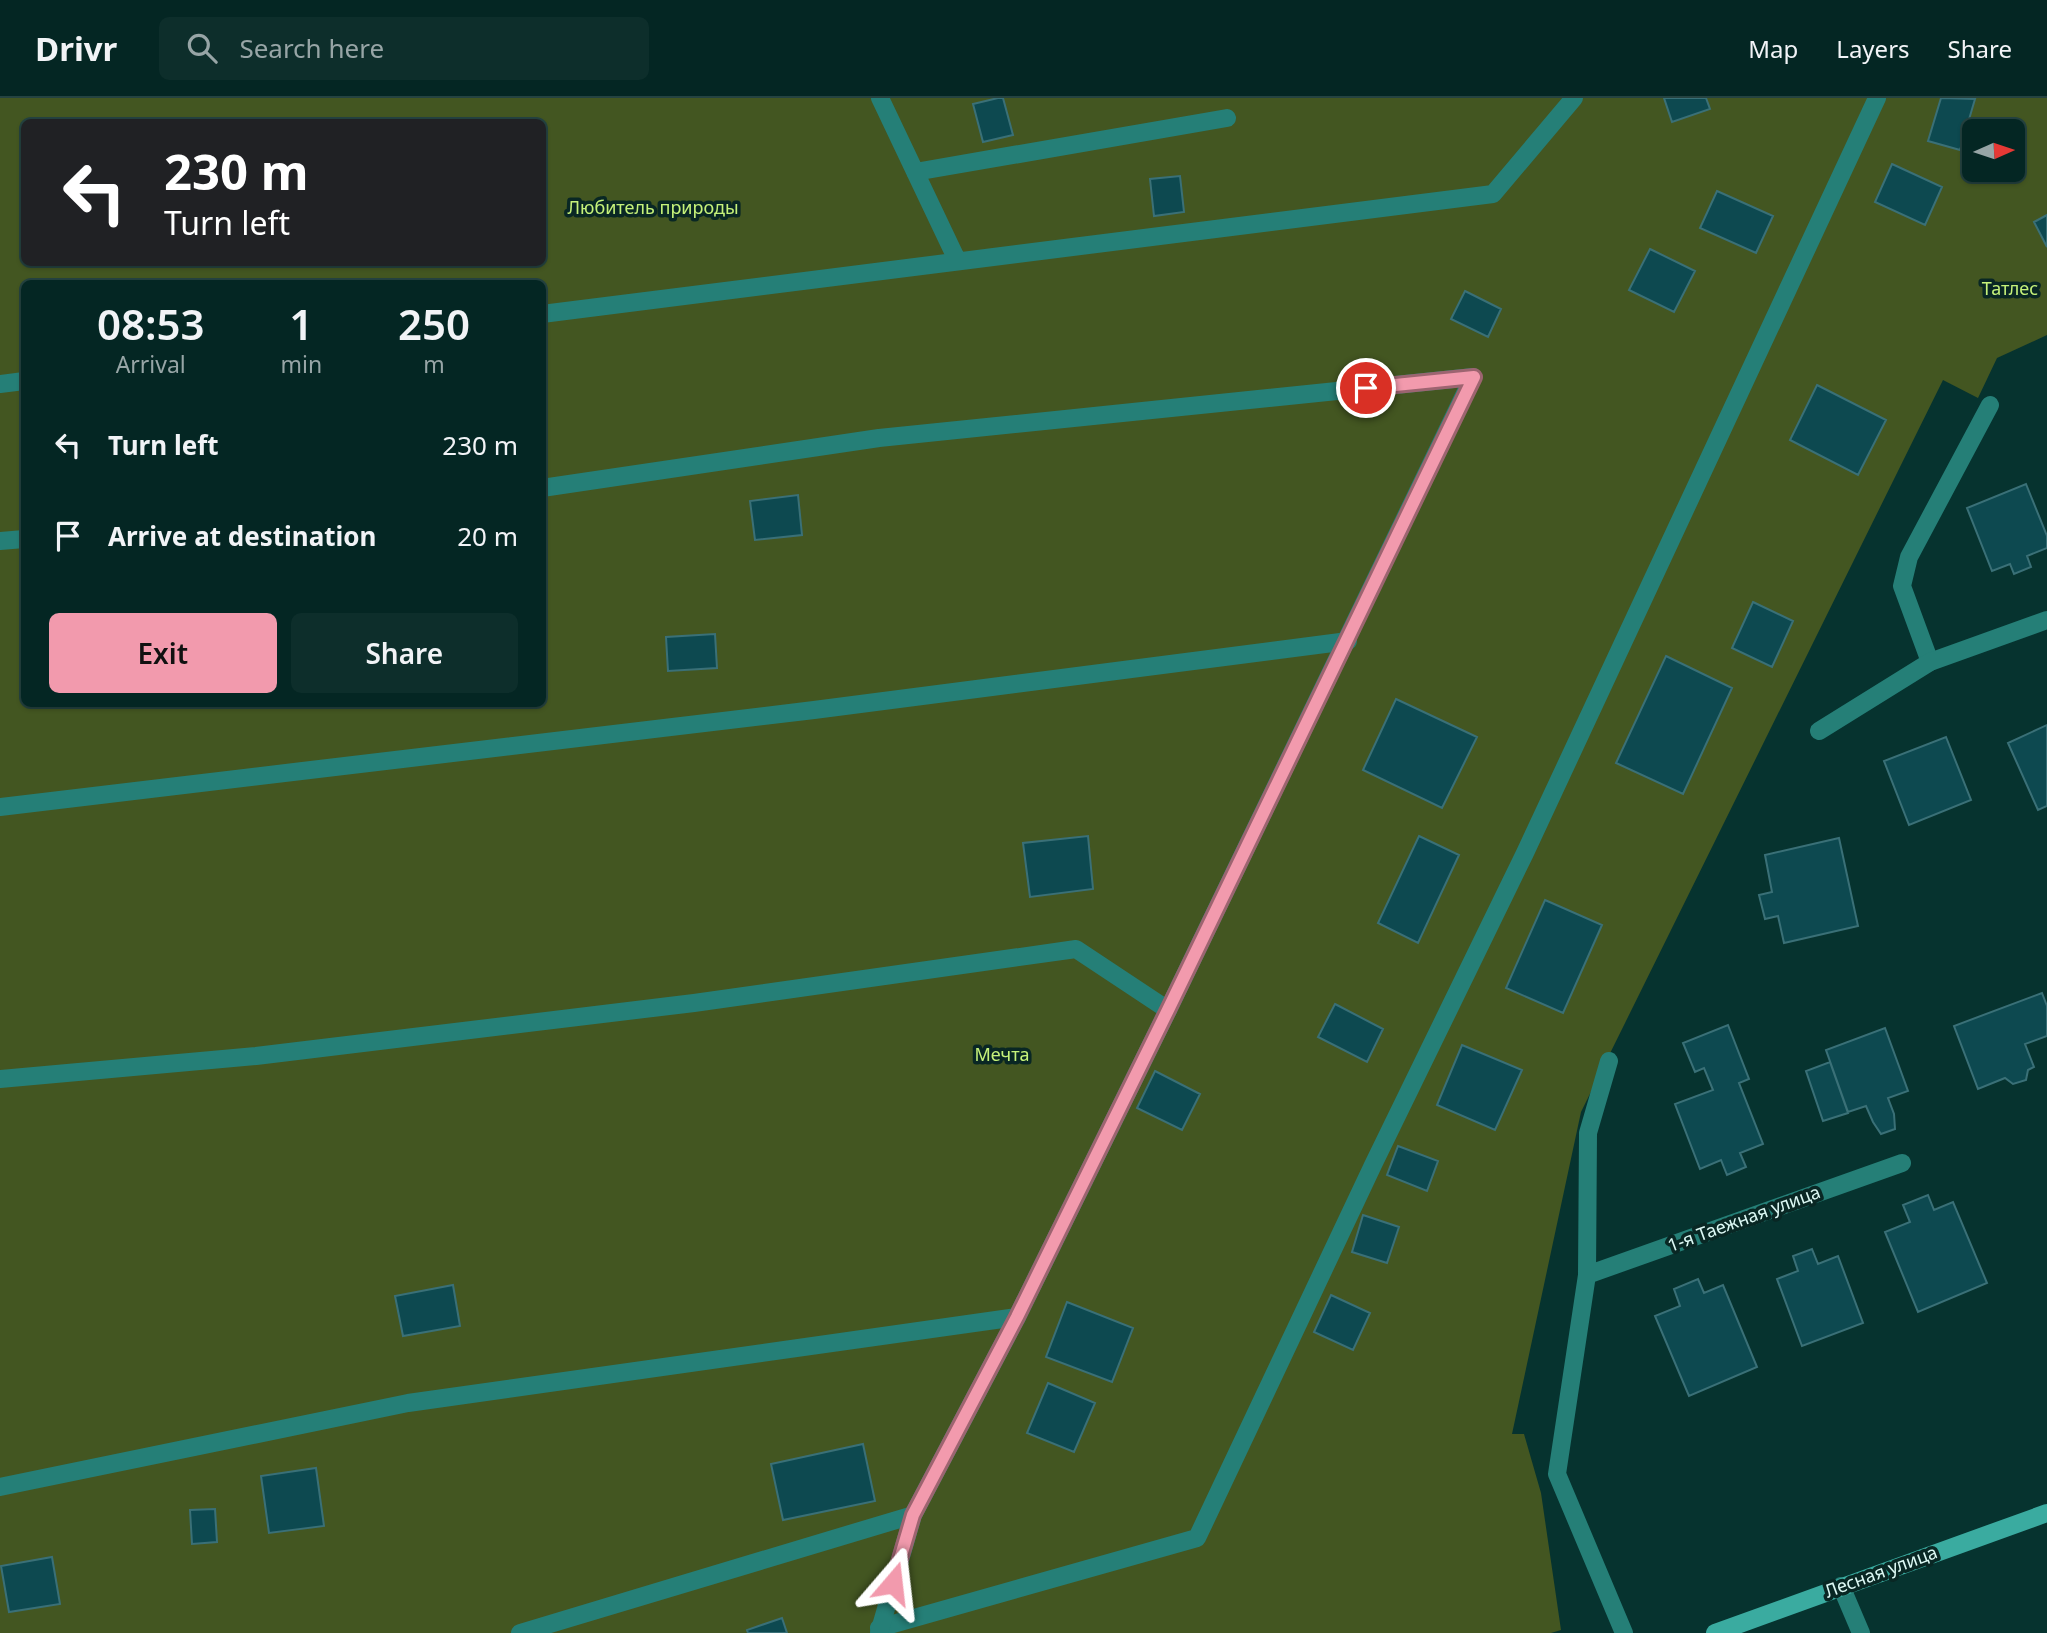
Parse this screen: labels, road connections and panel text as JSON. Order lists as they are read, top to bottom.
{
  "streets": {
    "street": ["1-я Таежная улица", "Лесная улица"]
  },
  "parks": ["Любитель природы", "Татлес", "Мечта"],
  "north": "right",
  "page": {
    "header": "Drivr",
    "search": "Search here",
    "nav": ["Map", "Layers", "Share"],
    "turn": ["230 m", "Turn left"],
    "eta": [
      "08:53",
      "Arrival",
      "1",
      "min",
      "250",
      "m"
    ],
    "list": [
      {
        "name": "Turn left",
        "value": "230 m"
      },
      {
        "name": "Arrive at destination",
        "value": "20 m"
      }
    ],
    "buttons": ["Exit", "Share"]
  }
}
